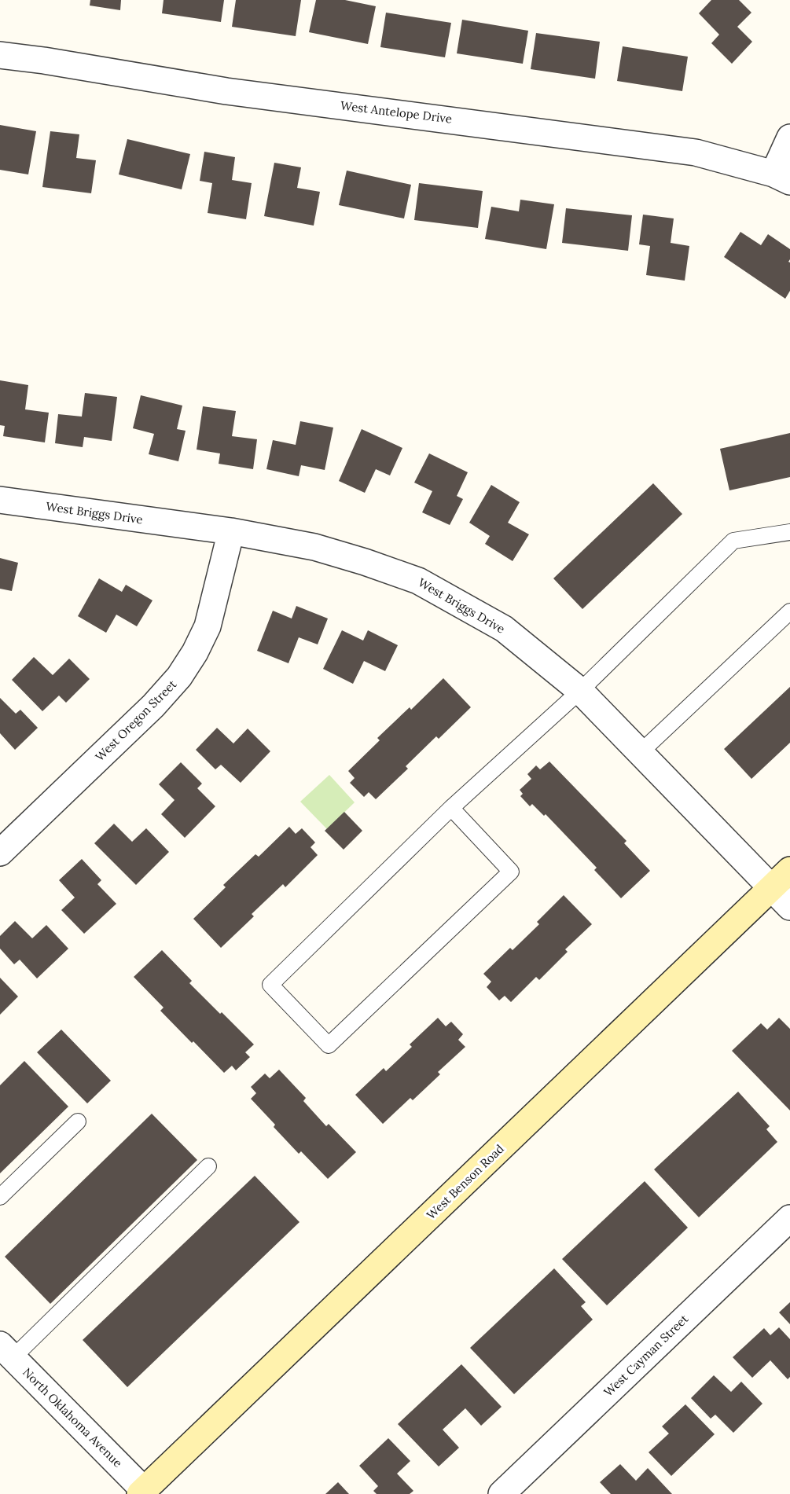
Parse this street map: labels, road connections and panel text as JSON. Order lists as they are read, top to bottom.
{
  "streets": {
    "main road": ["West Benson Road"],
    "street": [
      "West Antelope Drive",
      "West Briggs Drive",
      "West Oregon Street",
      "West Cayman Street",
      "North Oklahoma Avenue"
    ]
  },
  "crossings": [
    ["West Briggs Drive", "West Oregon Street"],
    ["West Briggs Drive", "West Benson Road"],
    ["West Benson Road", "North Oklahoma Avenue"]
  ]
}
